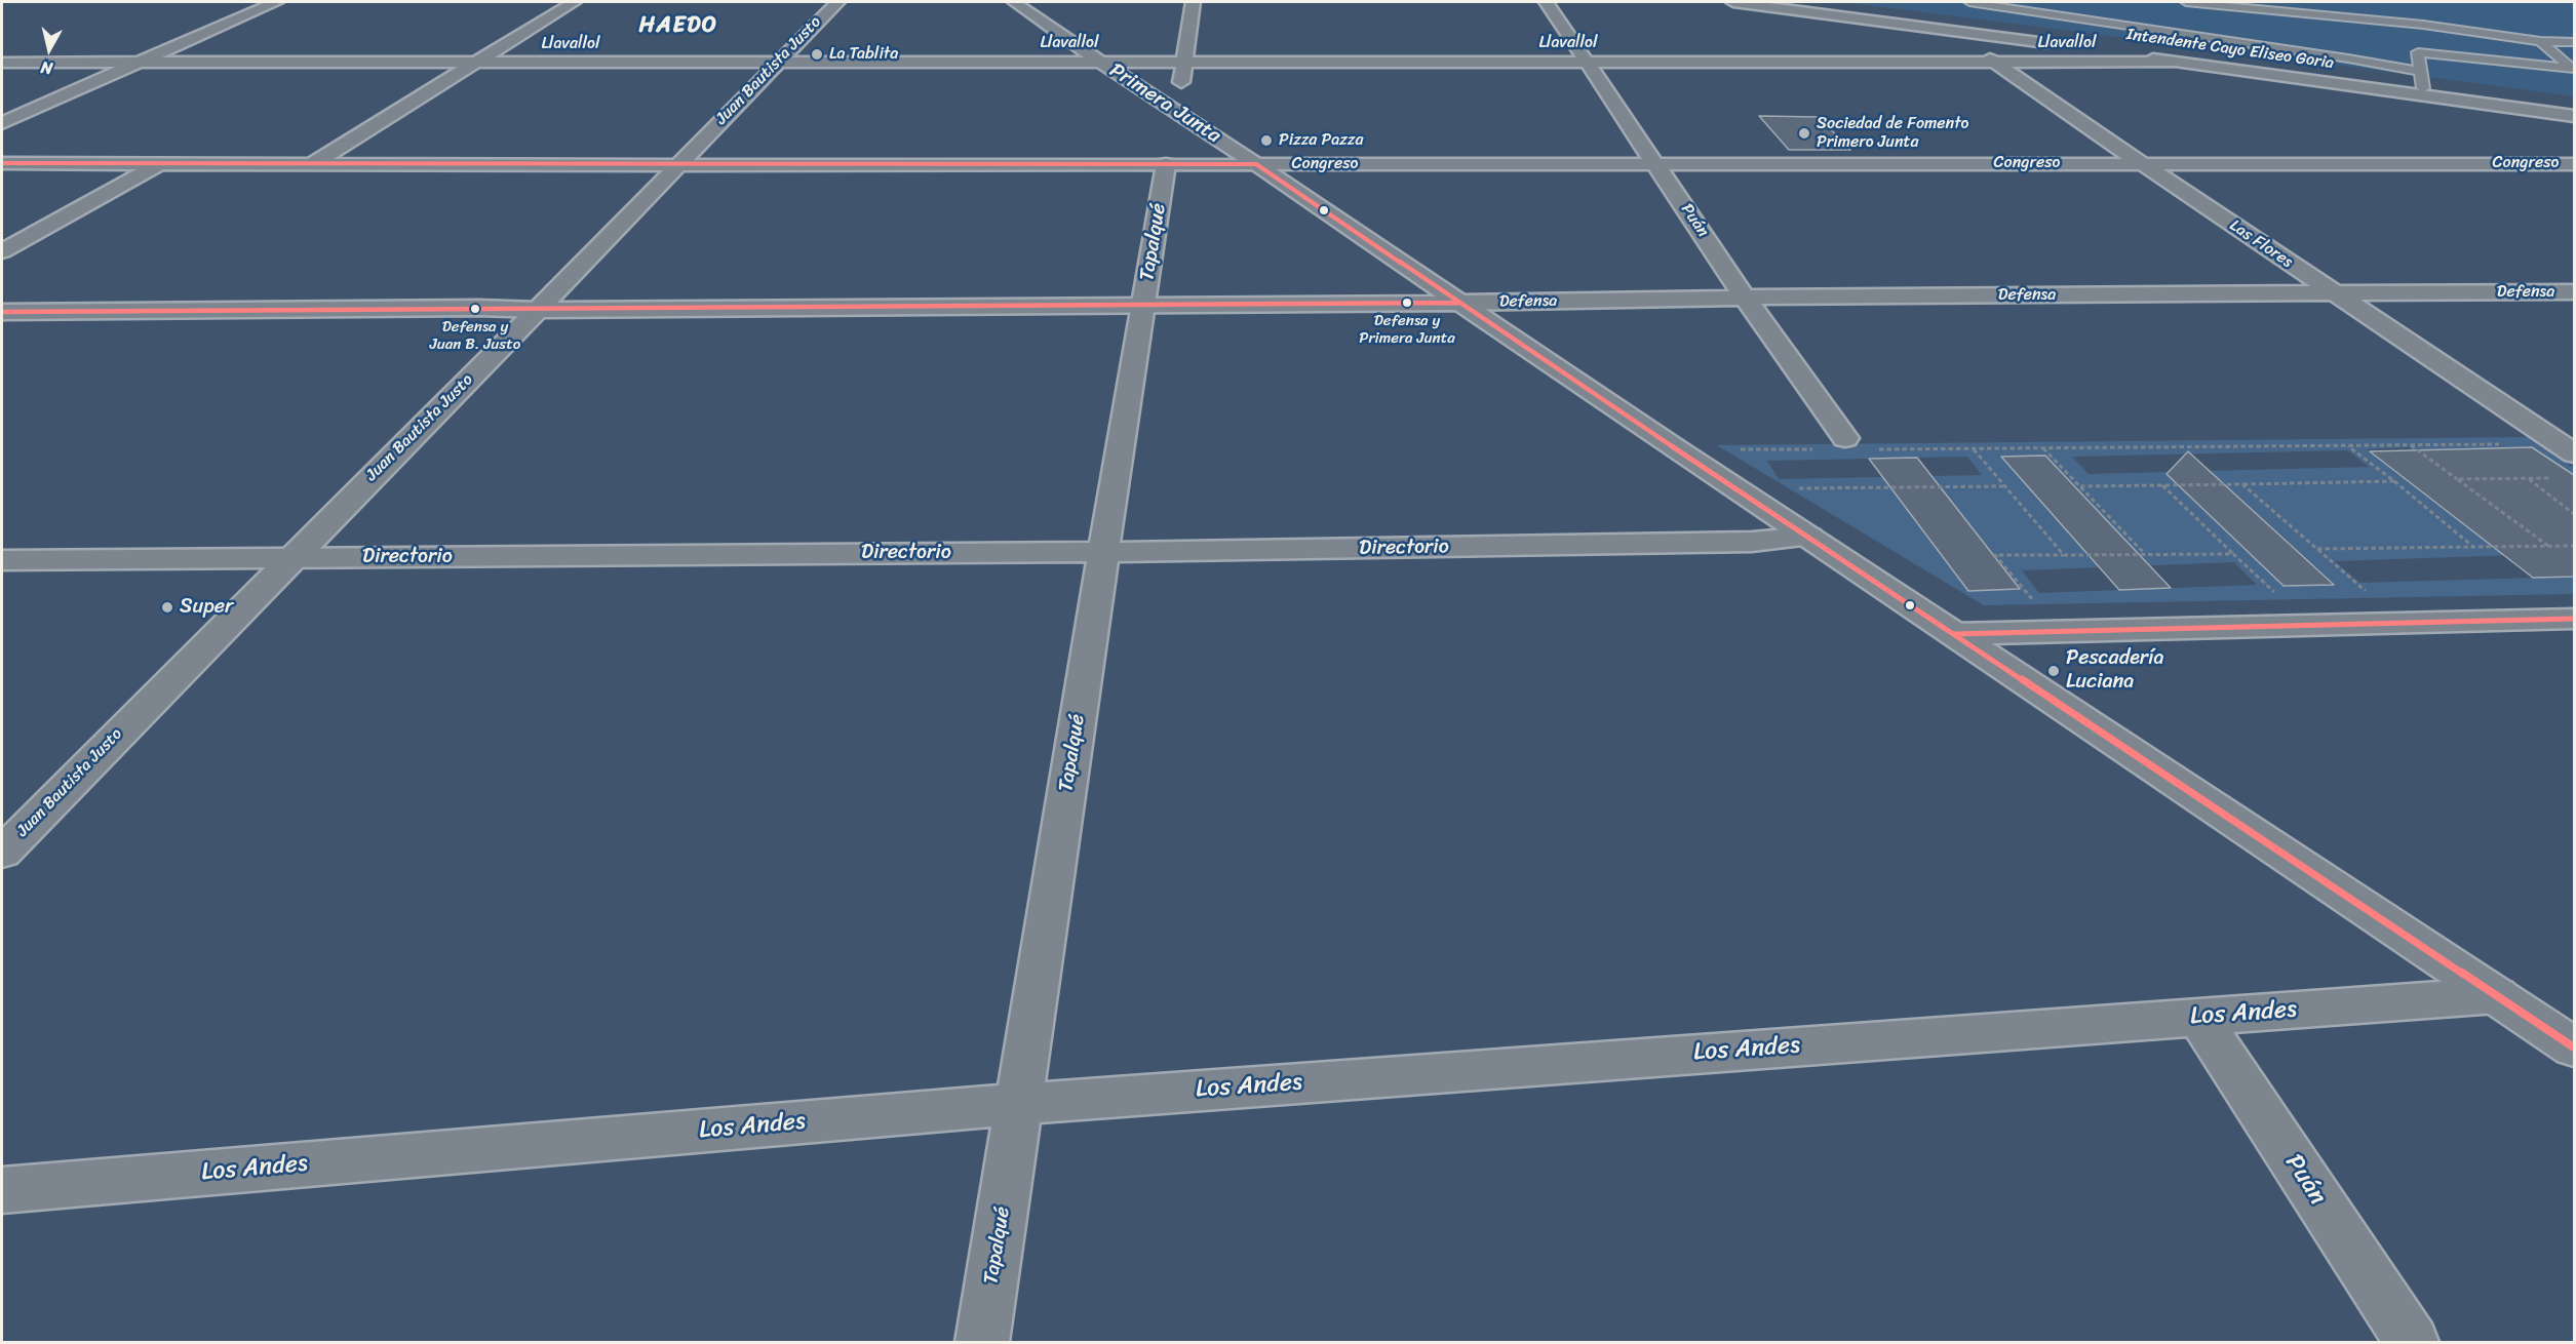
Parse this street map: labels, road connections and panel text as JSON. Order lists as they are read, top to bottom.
{
  "streets": {
    "street": [
      "Llavallol",
      "Intendente Cayo Eliseo Goria",
      "Juan Bautista Justo",
      "Primera Junta",
      "Congreso",
      "Puán",
      "Tapalqué",
      "Las Flores",
      "Defensa",
      "Directorio",
      "Los Andes"
    ]
  },
  "crossings": [
    ["Llavallol", "Intendente Cayo Eliseo Goria"],
    ["Llavallol", "Juan Bautista Justo"],
    ["Llavallol", "Primera Junta"],
    ["Llavallol", "Puán"],
    ["Llavallol", "Las Flores"],
    ["Intendente Cayo Eliseo Goria", "Las Flores"],
    ["Juan Bautista Justo", "Congreso"],
    ["Juan Bautista Justo", "Defensa"],
    ["Juan Bautista Justo", "Directorio"],
    ["Primera Junta", "Congreso"],
    ["Primera Junta", "Defensa"],
    ["Primera Junta", "Directorio"],
    ["Primera Junta", "Los Andes"],
    ["Congreso", "Puán"],
    ["Congreso", "Tapalqué"],
    ["Congreso", "Las Flores"],
    ["Puán", "Defensa"],
    ["Puán", "Los Andes"],
    ["Tapalqué", "Defensa"],
    ["Tapalqué", "Directorio"],
    ["Tapalqué", "Los Andes"],
    ["Las Flores", "Defensa"]
  ],
  "districts": ["HAEDO"],
  "places": [
    "La Tablita",
    "Sociedad de Fomento Primero Junta",
    "Pizza Pazza",
    "Defensa y Primera Junta",
    "Defensa y Juan B. Justo",
    "Super",
    "Pescadería Luciana"
  ],
  "north": "bottom"
}
